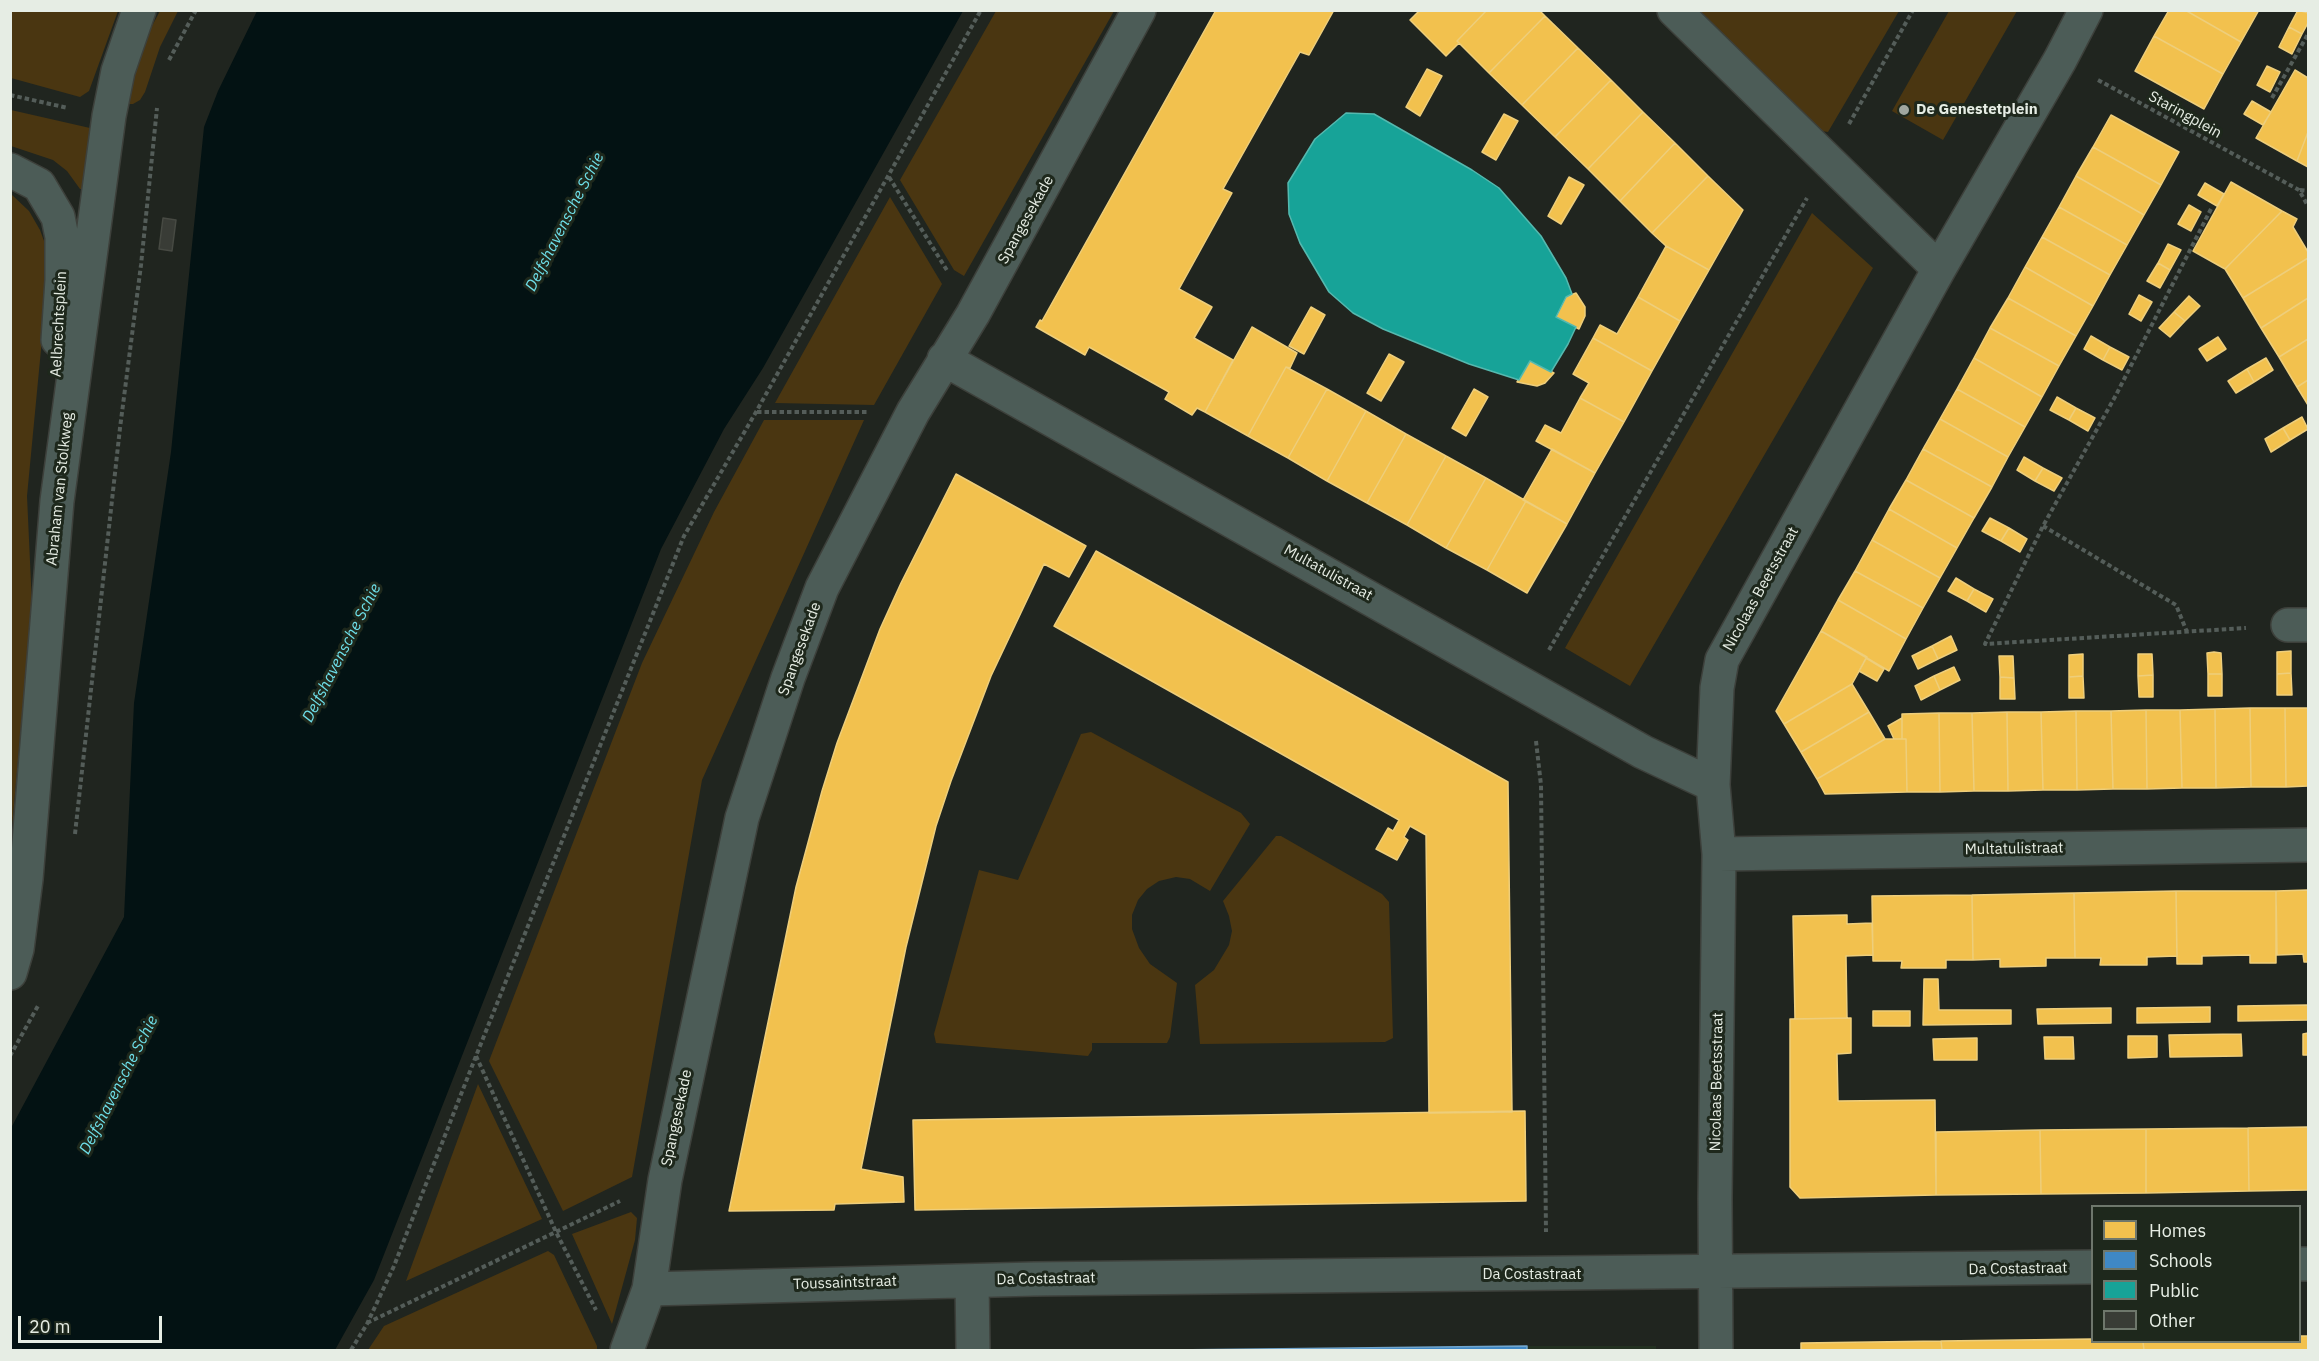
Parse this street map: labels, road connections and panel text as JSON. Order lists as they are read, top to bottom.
{
  "streets": {
    "street": [
      "Spangesekade",
      "Aelbrechtsplein",
      "Abraham van Stolkweg",
      "Multatulistraat",
      "Nicolaas Beetsstraat",
      "Da Costastraat",
      "Toussaintstraat"
    ],
    "path": ["Staringplein"]
  },
  "crossings": [
    ["Staringplein", "Nicolaas Beetsstraat"],
    ["Spangesekade", "Multatulistraat"],
    ["Spangesekade", "Toussaintstraat"],
    ["Aelbrechtsplein", "Abraham van Stolkweg"],
    ["Multatulistraat", "Nicolaas Beetsstraat"],
    ["Nicolaas Beetsstraat", "Da Costastraat"],
    ["Da Costastraat", "Toussaintstraat"]
  ],
  "water": ["Delfshavensche Schie"],
  "places": ["De Genestetplein"],
  "legend": [
    "Homes",
    "Schools",
    "Public",
    "Other"
  ],
  "scale_bar": "20 m"
}
